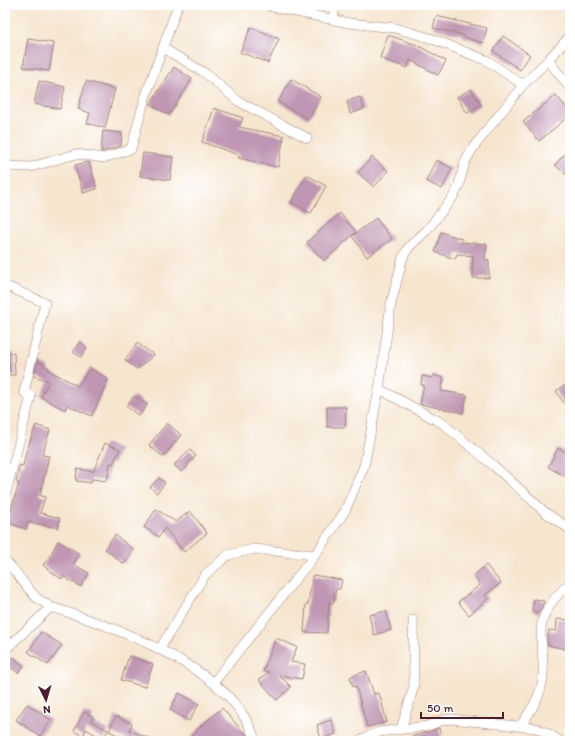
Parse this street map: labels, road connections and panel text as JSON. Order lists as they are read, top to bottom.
{
  "scale_bar": "50 m",
  "north": "bottom"
}
